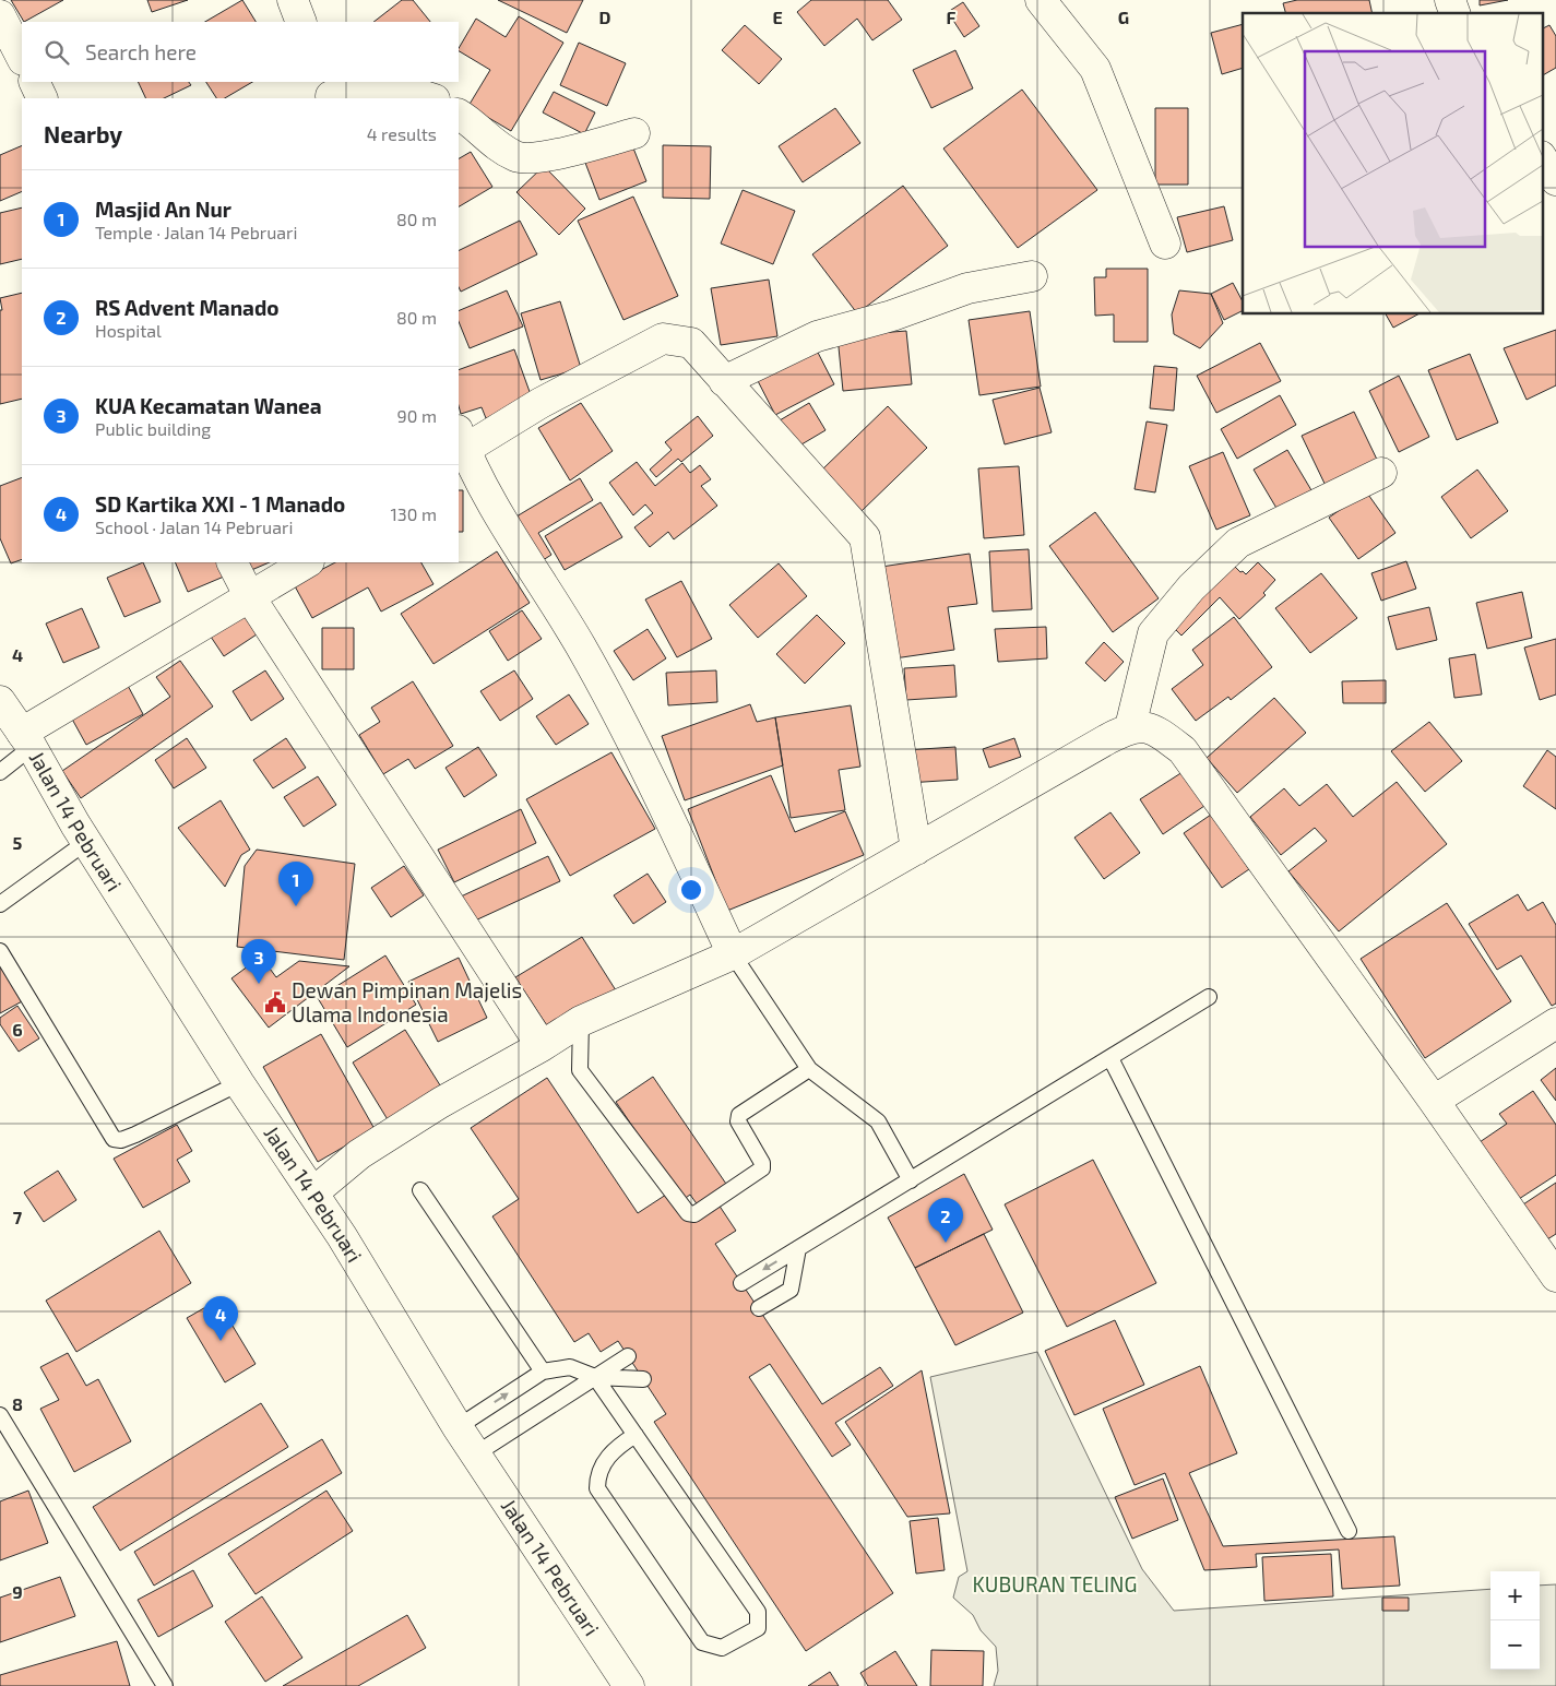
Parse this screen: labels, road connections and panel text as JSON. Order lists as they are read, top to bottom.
{
  "streets": {
    "street": ["Jalan 14 Pebruari"]
  },
  "parks": ["KUBURAN TELING"],
  "places": {
    "public building": ["Dewan Pimpinan Majelis Ulama Indonesia"]
  },
  "page": {
    "search": "Search here",
    "heading": ["Nearby", "4 results"],
    "list": [
      {
        "mark": "1",
        "name": "Masjid An Nur",
        "note": "Temple · Jalan 14 Pebruari",
        "value": "80 m"
      },
      {
        "mark": "2",
        "name": "RS Advent Manado",
        "note": "Hospital",
        "value": "80 m"
      },
      {
        "mark": "3",
        "name": "KUA Kecamatan Wanea",
        "note": "Public building",
        "value": "90 m"
      },
      {
        "mark": "4",
        "name": "SD Kartika XXI - 1 Manado",
        "note": "School · Jalan 14 Pebruari",
        "value": "130 m"
      }
    ],
    "pins": [
      "1",
      "3",
      "2",
      "4"
    ],
    "map_buttons": ["+", "−"]
  },
  "grid": {
    "columns": [
      "D",
      "E",
      "F",
      "G"
    ],
    "rows": [
      "4",
      "5",
      "6",
      "7",
      "8",
      "9"
    ]
  }
}
